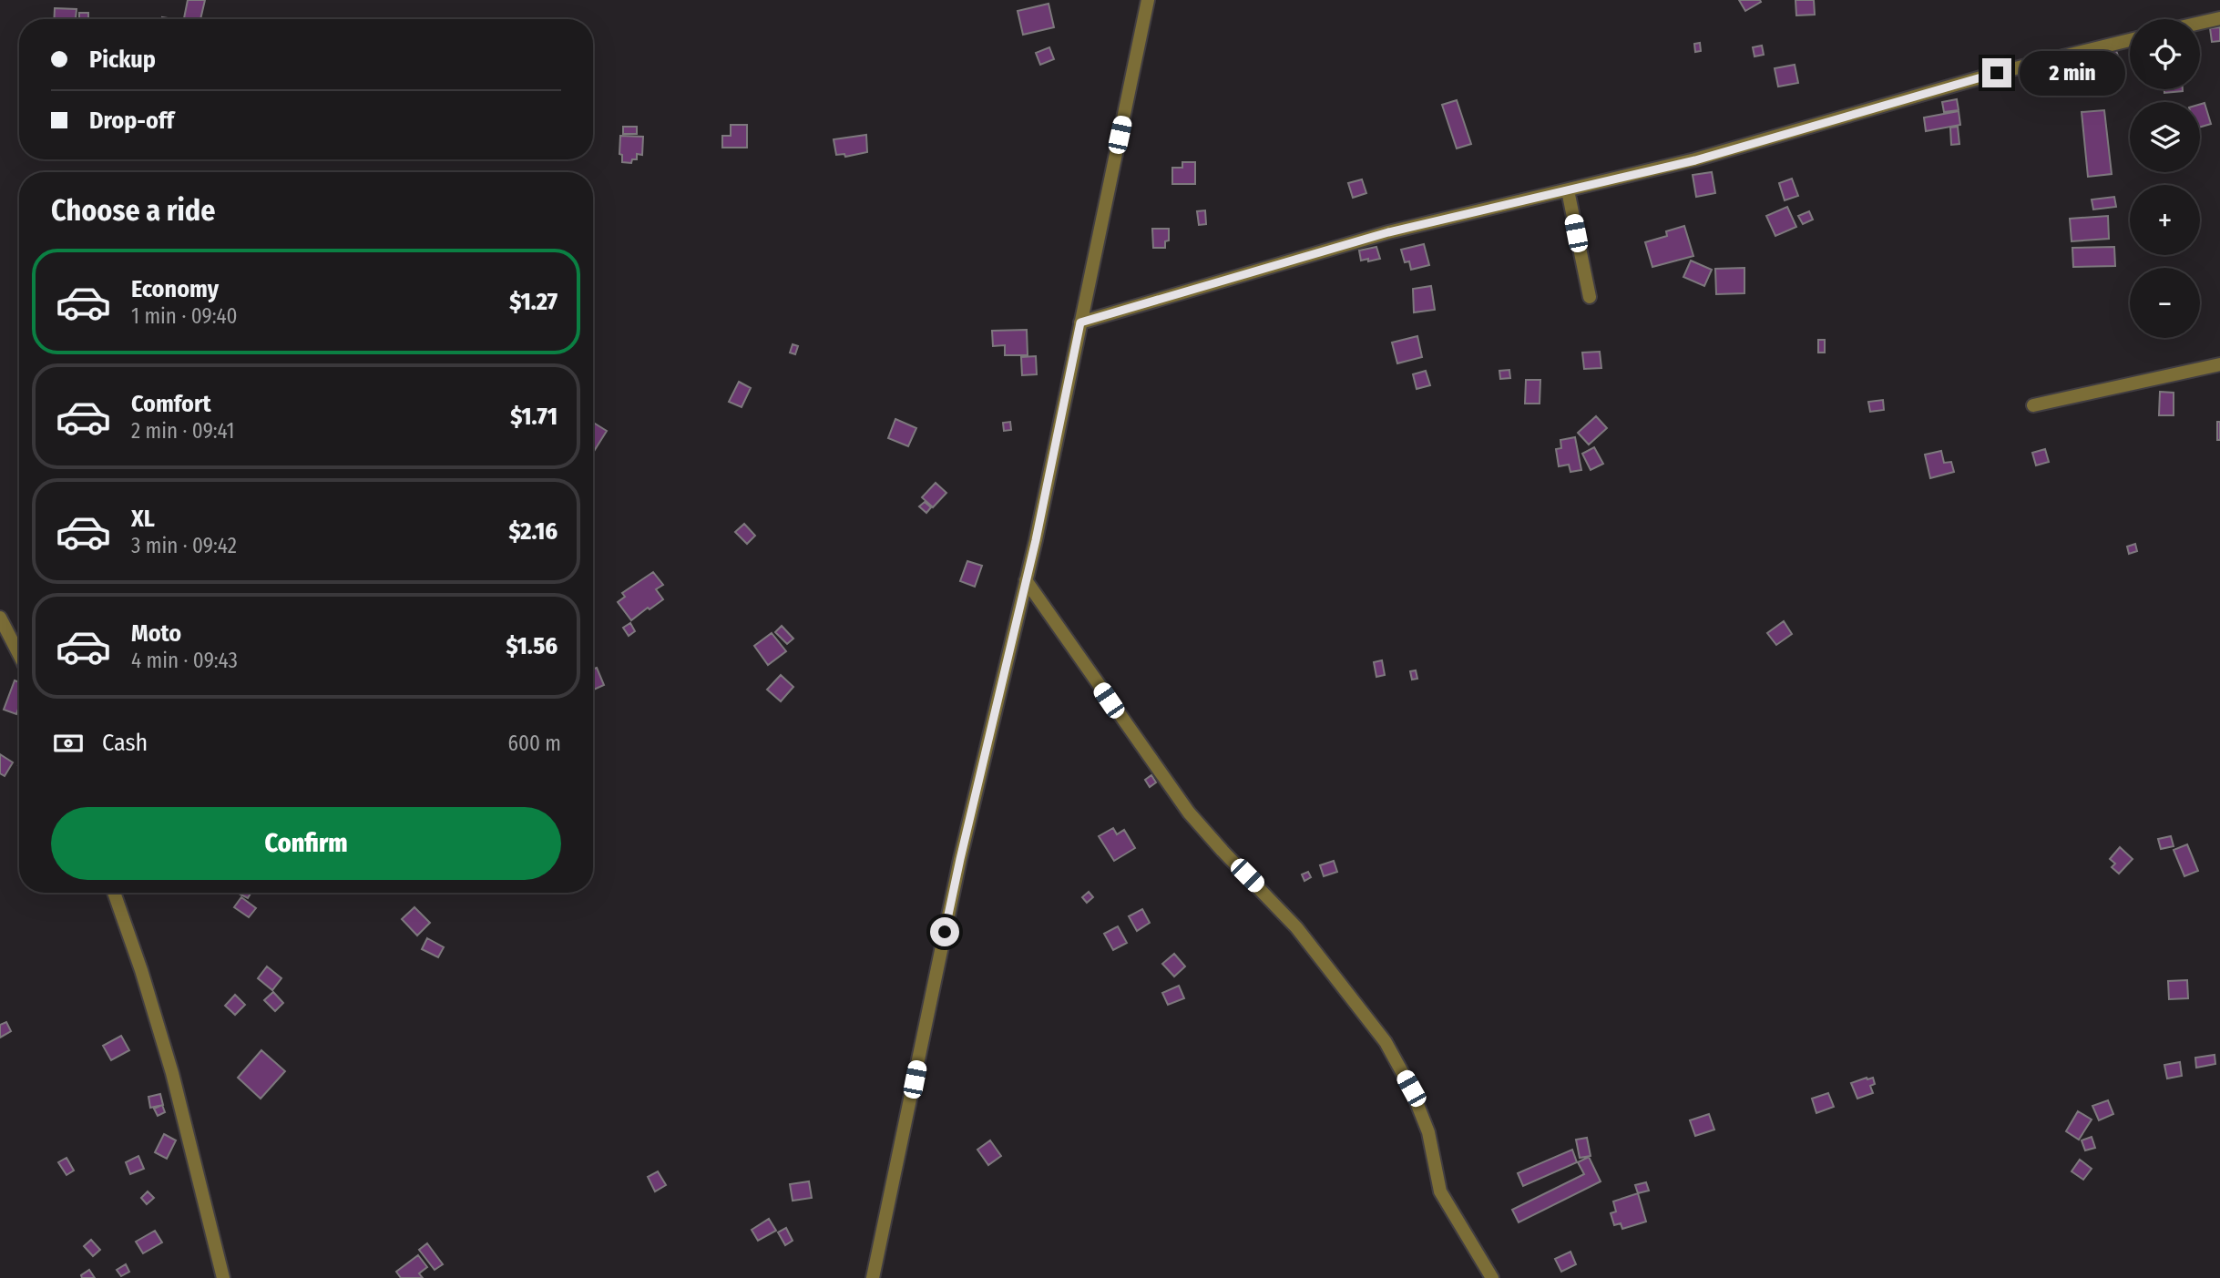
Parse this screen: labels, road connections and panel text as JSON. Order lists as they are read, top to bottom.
{
  "page": {
    "map_buttons": ["+", "−"],
    "banner": ["Pickup", "Drop-off"],
    "bubble": "2 min",
    "heading": "Choose a ride",
    "list": [
      {
        "name": "Economy",
        "note": "1 min · 09:40",
        "value": "$1.27"
      },
      {
        "name": "Comfort",
        "note": "2 min · 09:41",
        "value": "$1.71"
      },
      {
        "name": "XL",
        "note": "3 min · 09:42",
        "value": "$2.16"
      },
      {
        "name": "Moto",
        "note": "4 min · 09:43",
        "value": "$1.56"
      }
    ],
    "pay": ["Cash", "600 m"],
    "buttons": "Confirm"
  }
}
